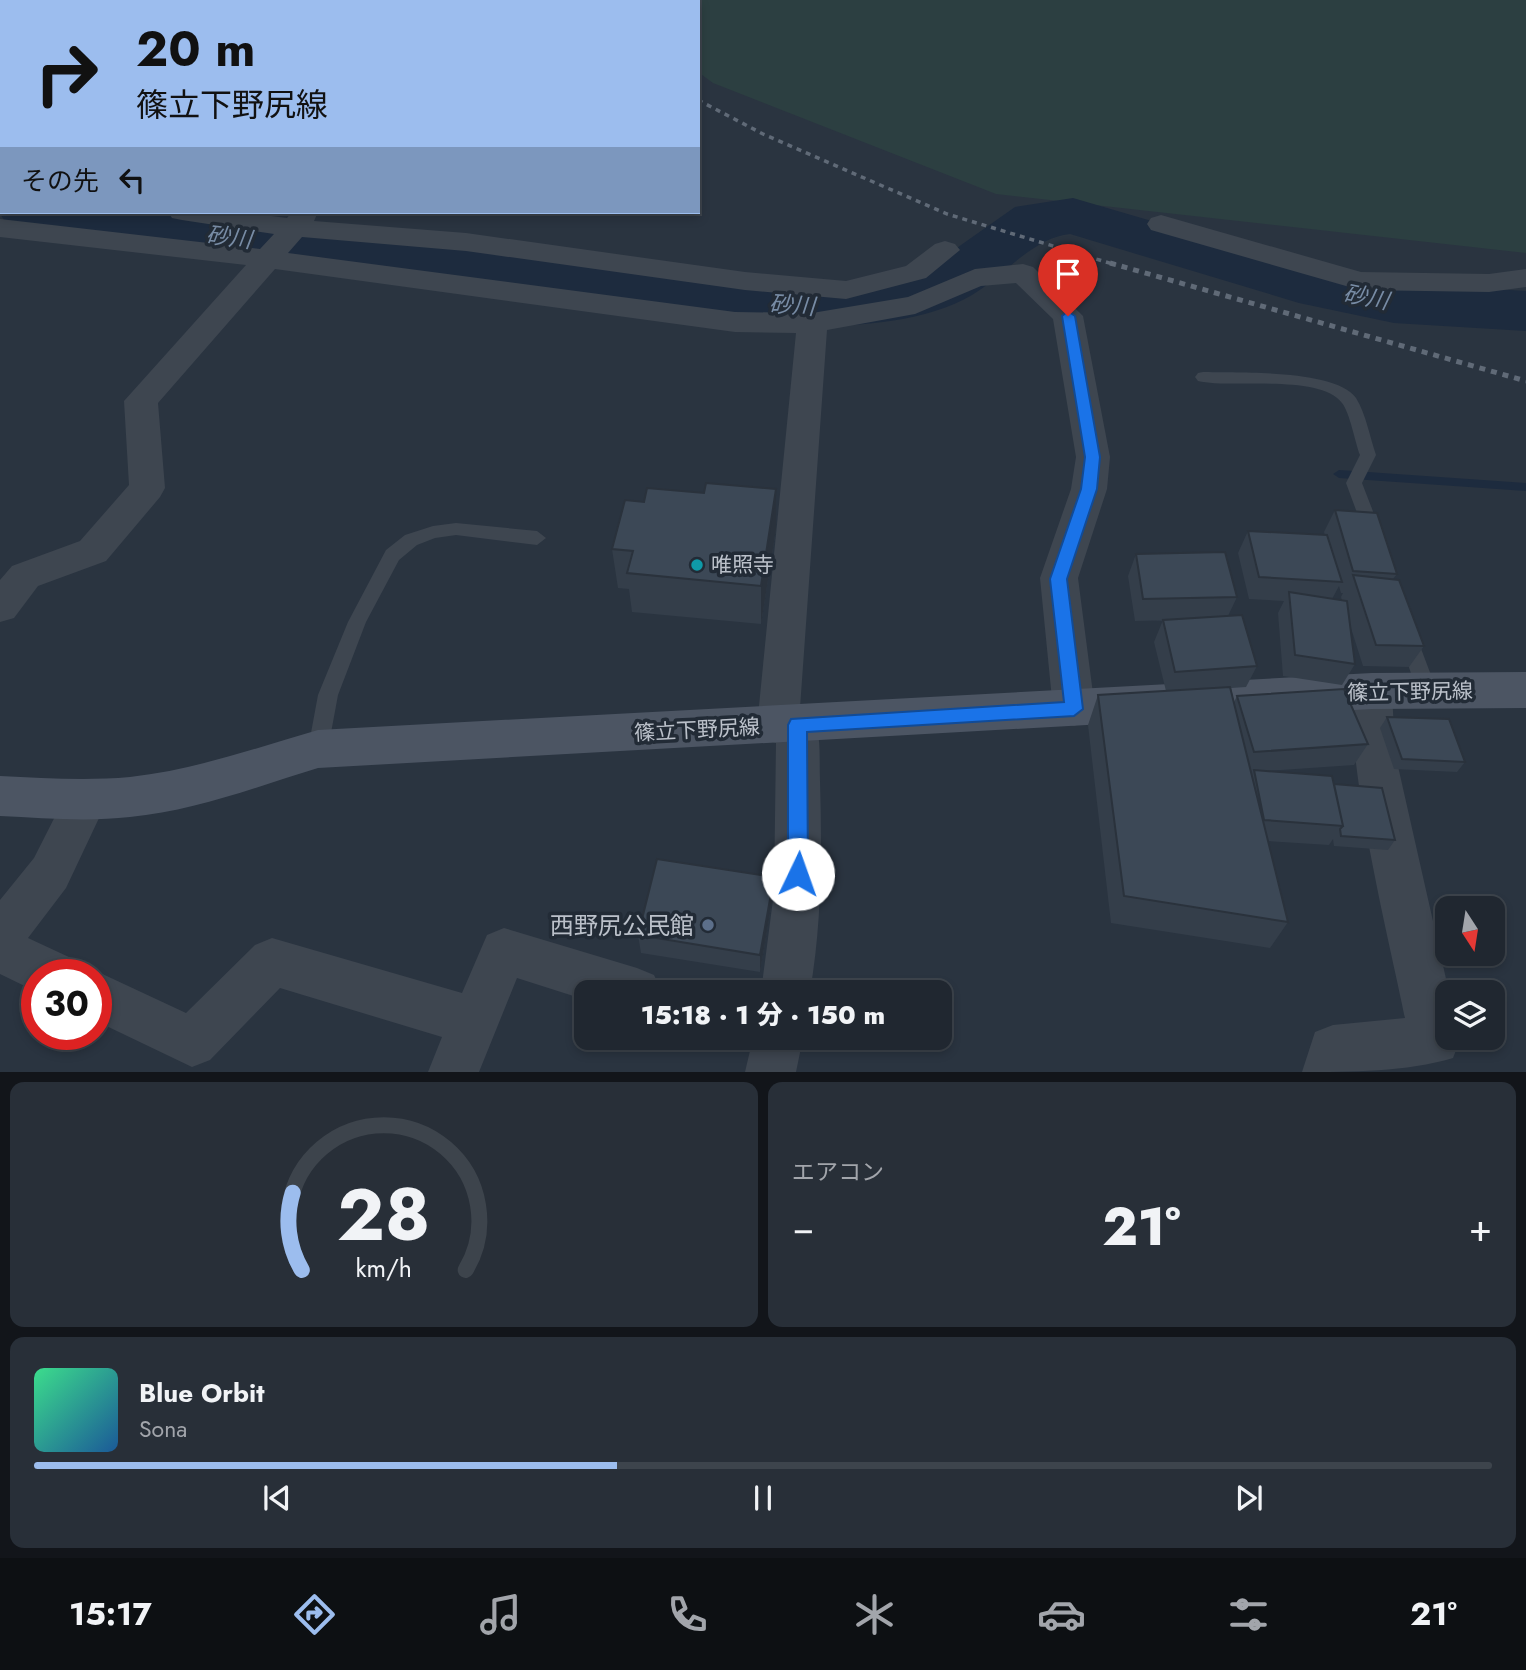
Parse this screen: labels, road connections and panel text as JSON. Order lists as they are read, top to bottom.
{
  "streets": {
    "main road": ["篠立下野尻線"]
  },
  "water": ["砂川"],
  "places": ["唯照寺", "西野尻公民館"],
  "north": "bottom",
  "page": {
    "turn": ["20 m", "篠立下野尻線"],
    "then": "その先",
    "limit": "30",
    "trip": "15:18 · 1 分 · 150 m",
    "tile": "エアコン",
    "heat": ["−", "21°", "+"],
    "song": ["Blue Orbit", "Sona"],
    "tabs": ["15:17", "21°"],
    "gauge": ["28", "km/h"]
  }
}
